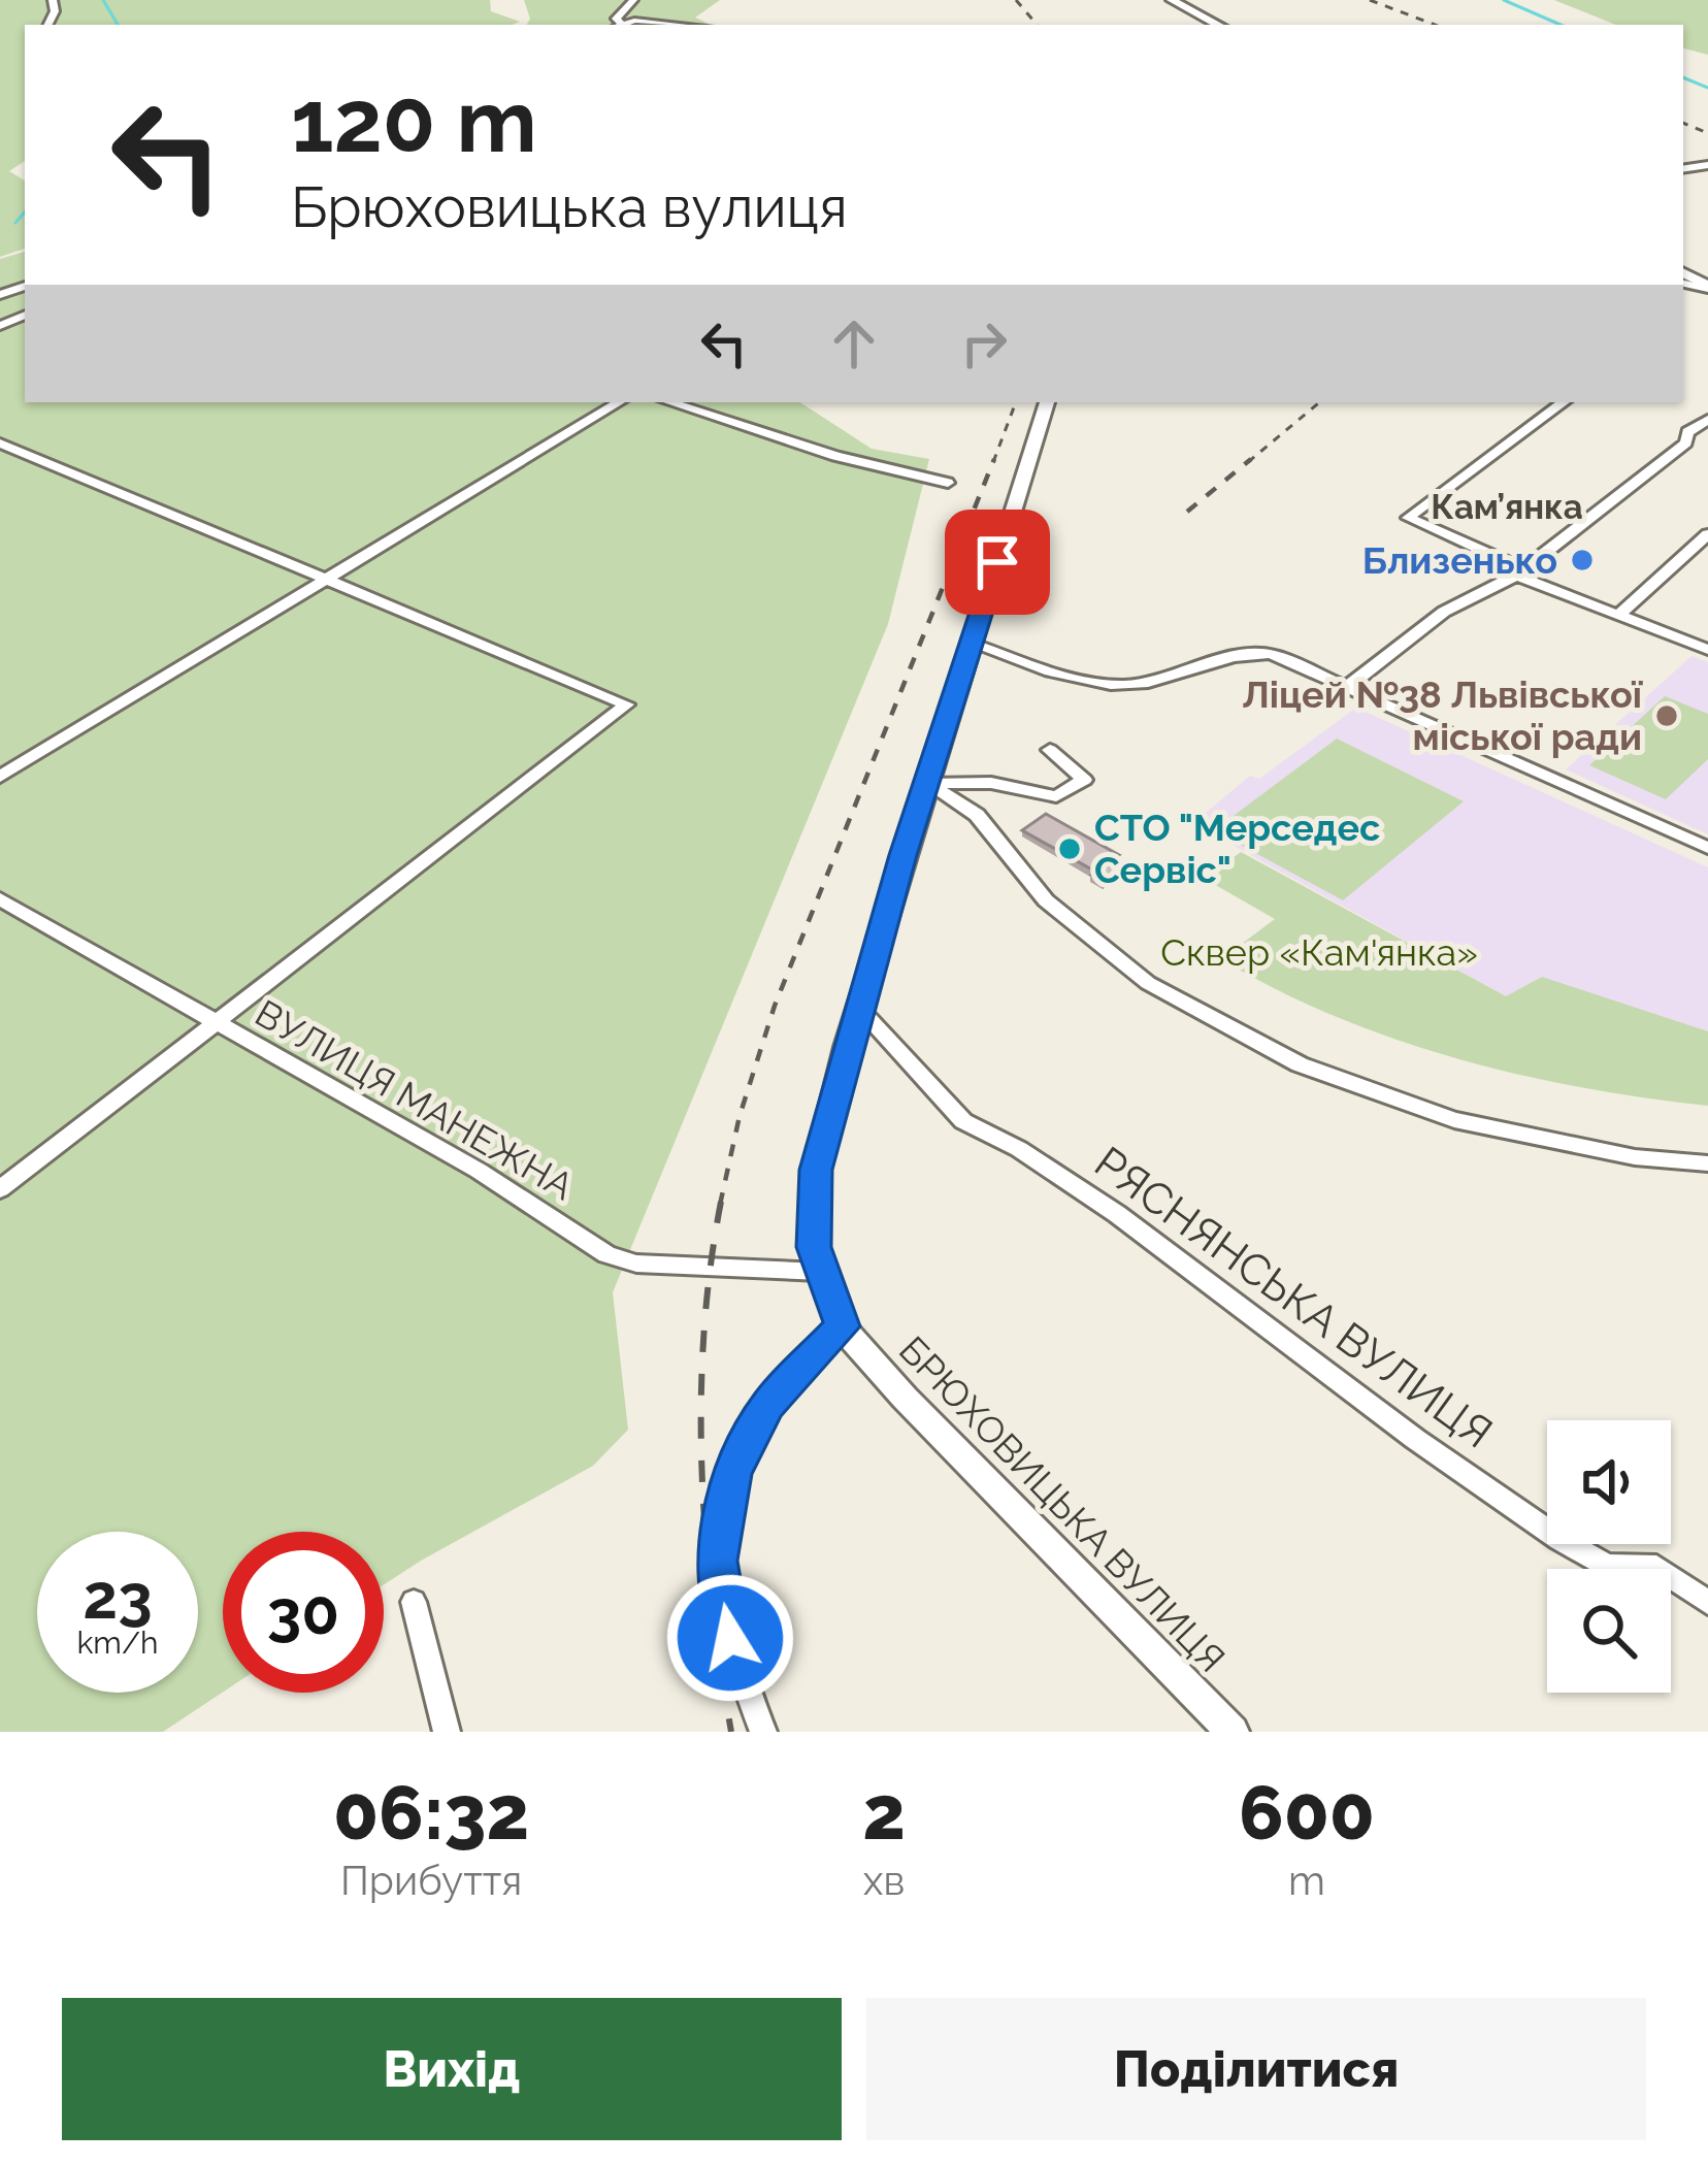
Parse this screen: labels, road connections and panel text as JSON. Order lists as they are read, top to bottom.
{
  "streets": {
    "main road": ["БРЮХОВИЦЬКА ВУЛИЦЯ"],
    "street": ["ВУЛИЦЯ МАНЕЖНА", "РЯСНЯНСЬКА ВУЛИЦЯ"]
  },
  "crossings": [
    ["ВУЛИЦЯ МАНЕЖНА", "БРЮХОВИЦЬКА ВУЛИЦЯ"],
    ["РЯСНЯНСЬКА ВУЛИЦЯ", "БРЮХОВИЦЬКА ВУЛИЦЯ"]
  ],
  "districts": ["Кам’янка"],
  "parks": ["Сквер «Кам'янка»"],
  "places": ["Близенько", "Ліцей №38 Львівської міської ради", "СТО \"Мерседес Сервіс\""],
  "page": {
    "turn": ["120 m", "Брюховицька вулиця"],
    "speed": "23 km/h",
    "limit": "30",
    "eta": [
      "06:32",
      "Прибуття",
      "2",
      "хв",
      "600",
      "m"
    ],
    "buttons": ["Вихід", "Поділитися"]
  }
}
